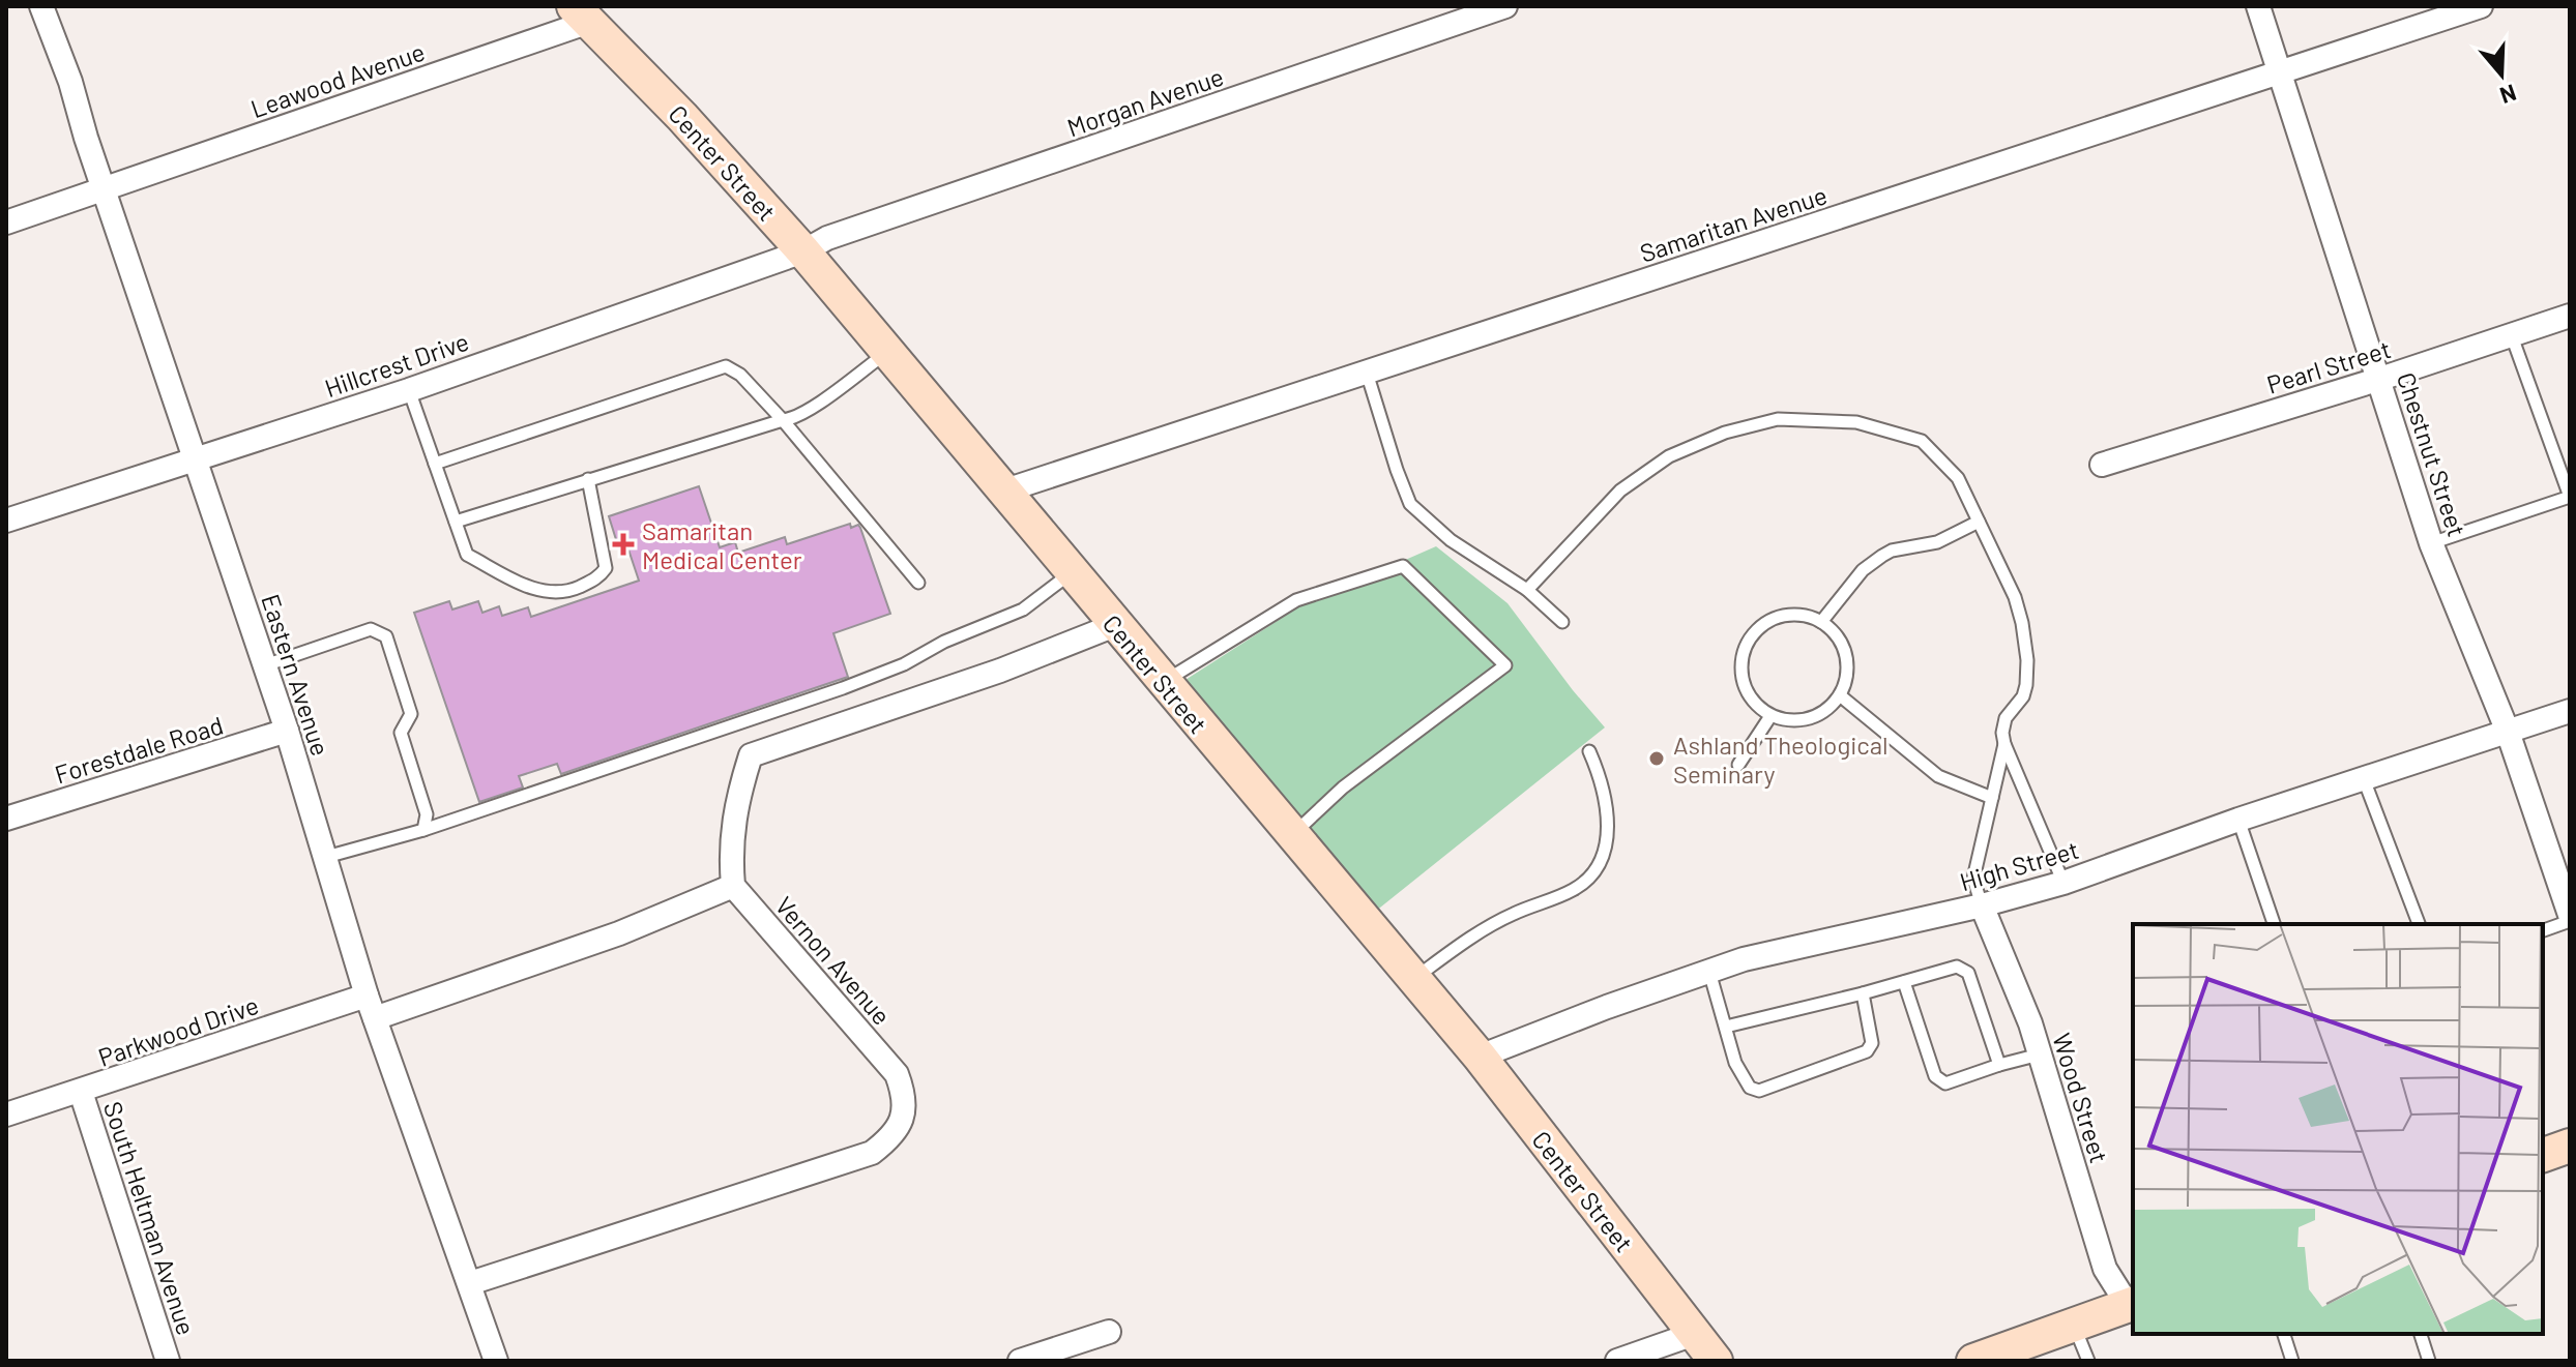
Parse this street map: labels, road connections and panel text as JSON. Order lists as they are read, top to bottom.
{
  "streets": {
    "main road": ["Center Street"],
    "street": [
      "Leawood Avenue",
      "Morgan Avenue",
      "Samaritan Avenue",
      "Hillcrest Drive",
      "Pearl Street",
      "Chestnut Street",
      "Eastern Avenue",
      "Forestdale Road",
      "High Street",
      "Vernon Avenue",
      "Parkwood Drive",
      "Wood Street",
      "South Heltman Avenue"
    ]
  },
  "crossings": [
    ["Leawood Avenue", "Center Street"],
    ["Leawood Avenue", "Eastern Avenue"],
    ["Morgan Avenue", "Center Street"],
    ["Morgan Avenue", "Hillcrest Drive"],
    ["Center Street", "Samaritan Avenue"],
    ["Center Street", "Hillcrest Drive"],
    ["Center Street", "High Street"],
    ["Samaritan Avenue", "Chestnut Street"],
    ["Hillcrest Drive", "Eastern Avenue"],
    ["Pearl Street", "Chestnut Street"],
    ["Chestnut Street", "High Street"],
    ["Eastern Avenue", "Forestdale Road"],
    ["Eastern Avenue", "Vernon Avenue"],
    ["Eastern Avenue", "Parkwood Drive"],
    ["High Street", "Wood Street"],
    ["Parkwood Drive", "South Heltman Avenue"]
  ],
  "places": {
    "health": ["Samaritan Medical Center"],
    "other": ["Ashland Theological Seminary"]
  },
  "north": "bottom"
}
